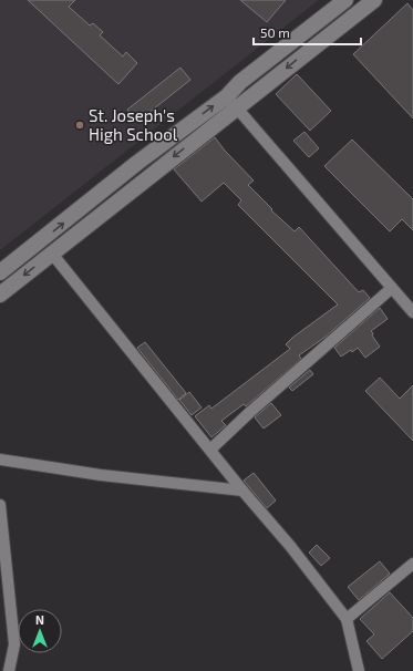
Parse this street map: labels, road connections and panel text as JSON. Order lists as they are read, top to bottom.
{
  "places": ["St. Joseph's High School"],
  "scale_bar": "50 m",
  "north": "top"
}
